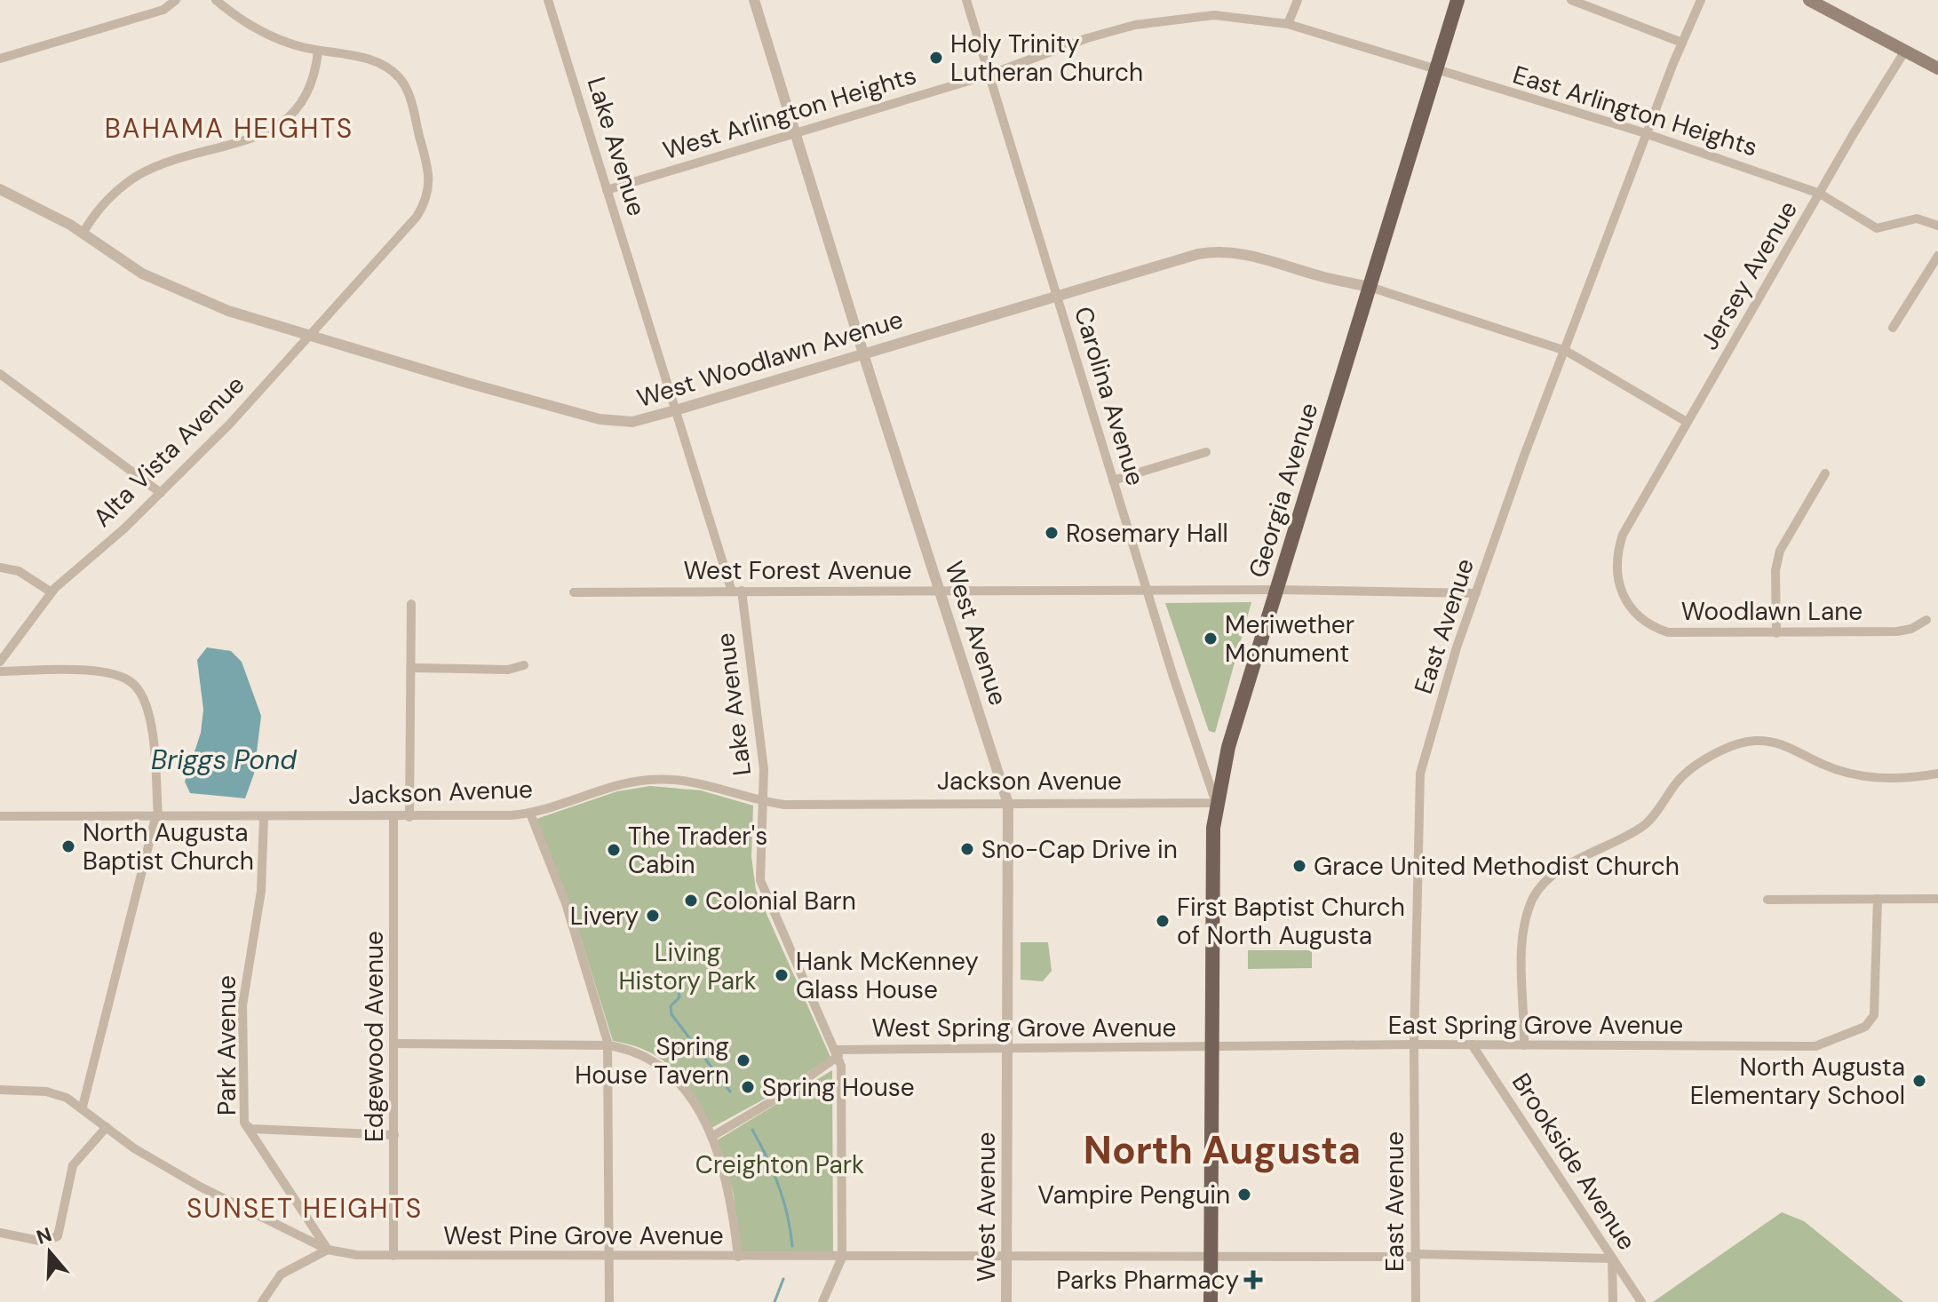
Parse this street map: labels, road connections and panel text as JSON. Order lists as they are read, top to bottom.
{
  "streets": {
    "main road": ["Georgia Avenue"],
    "street": [
      "East Arlington Heights",
      "West Arlington Heights",
      "Lake Avenue",
      "Jersey Avenue",
      "West Woodlawn Avenue",
      "Carolina Avenue",
      "Alta Vista Avenue",
      "West Forest Avenue",
      "Woodlawn Lane",
      "East Avenue",
      "West Avenue",
      "Jackson Avenue",
      "East Spring Grove Avenue",
      "West Spring Grove Avenue",
      "Edgewood Avenue",
      "Park Avenue",
      "Brookside Avenue",
      "West Pine Grove Avenue"
    ]
  },
  "crossings": [
    ["East Arlington Heights", "West Arlington Heights"],
    ["East Arlington Heights", "Jersey Avenue"],
    ["East Arlington Heights", "Georgia Avenue"],
    ["East Arlington Heights", "East Avenue"],
    ["West Arlington Heights", "Lake Avenue"],
    ["West Arlington Heights", "Carolina Avenue"],
    ["West Arlington Heights", "Georgia Avenue"],
    ["West Arlington Heights", "West Avenue"],
    ["Lake Avenue", "West Woodlawn Avenue"],
    ["Lake Avenue", "West Forest Avenue"],
    ["Lake Avenue", "Jackson Avenue"],
    ["Lake Avenue", "West Spring Grove Avenue"],
    ["Lake Avenue", "West Pine Grove Avenue"],
    ["Jersey Avenue", "Woodlawn Lane"],
    ["West Woodlawn Avenue", "Carolina Avenue"],
    ["West Woodlawn Avenue", "Alta Vista Avenue"],
    ["West Woodlawn Avenue", "Georgia Avenue"],
    ["West Woodlawn Avenue", "West Avenue"],
    ["Carolina Avenue", "Georgia Avenue"],
    ["Carolina Avenue", "West Forest Avenue"],
    ["Carolina Avenue", "Jackson Avenue"],
    ["Georgia Avenue", "West Forest Avenue"],
    ["Georgia Avenue", "Jackson Avenue"],
    ["Georgia Avenue", "East Spring Grove Avenue"],
    ["Georgia Avenue", "West Spring Grove Avenue"],
    ["Georgia Avenue", "West Pine Grove Avenue"],
    ["West Forest Avenue", "East Avenue"],
    ["West Forest Avenue", "West Avenue"],
    ["East Avenue", "East Spring Grove Avenue"],
    ["East Avenue", "West Pine Grove Avenue"],
    ["West Avenue", "Jackson Avenue"],
    ["West Avenue", "West Spring Grove Avenue"],
    ["West Avenue", "West Pine Grove Avenue"],
    ["Jackson Avenue", "Edgewood Avenue"],
    ["Jackson Avenue", "Park Avenue"],
    ["East Spring Grove Avenue", "West Spring Grove Avenue"],
    ["East Spring Grove Avenue", "Brookside Avenue"],
    ["Edgewood Avenue", "West Pine Grove Avenue"],
    ["Park Avenue", "West Pine Grove Avenue"],
    ["Brookside Avenue", "West Pine Grove Avenue"]
  ],
  "districts": ["BAHAMA HEIGHTS", "North Augusta", "SUNSET HEIGHTS"],
  "water": ["Briggs Pond"],
  "parks": ["Living History Park", "Creighton Park"],
  "places": {
    "other": [
      "Holy Trinity Lutheran Church",
      "Rosemary Hall",
      "Meriwether Monument",
      "North Augusta Baptist Church",
      "Sno-Cap Drive in",
      "The Trader's Cabin",
      "Grace United Methodist Church",
      "Colonial Barn",
      "Livery",
      "First Baptist Church of North Augusta",
      "Hank McKenney Glass House",
      "Spring House Tavern",
      "North Augusta Elementary School",
      "Spring House",
      "Vampire Penguin"
    ],
    "health": ["Parks Pharmacy"]
  },
  "north": "top"
}
